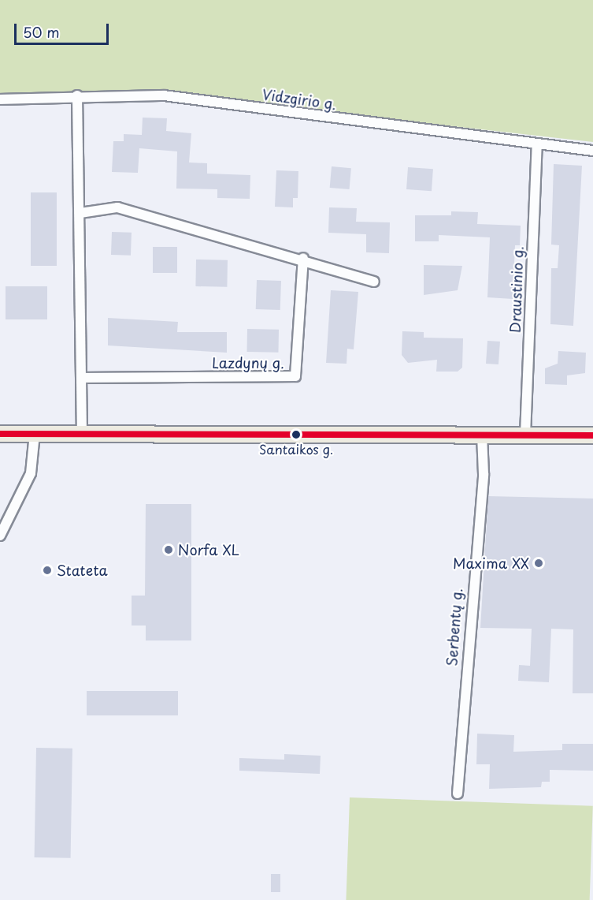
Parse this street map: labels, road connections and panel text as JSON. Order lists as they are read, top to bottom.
{
  "streets": {
    "street": [
      "Vidzgirio g.",
      "Draustinio g.",
      "Lazdynų g.",
      "Serbentų g."
    ]
  },
  "crossings": [
    ["Vidzgirio g.", "Draustinio g."]
  ],
  "places": [
    "Santaikos g.",
    "Norfa XL",
    "Maxima XX",
    "Stateta"
  ],
  "scale_bar": "50 m"
}
